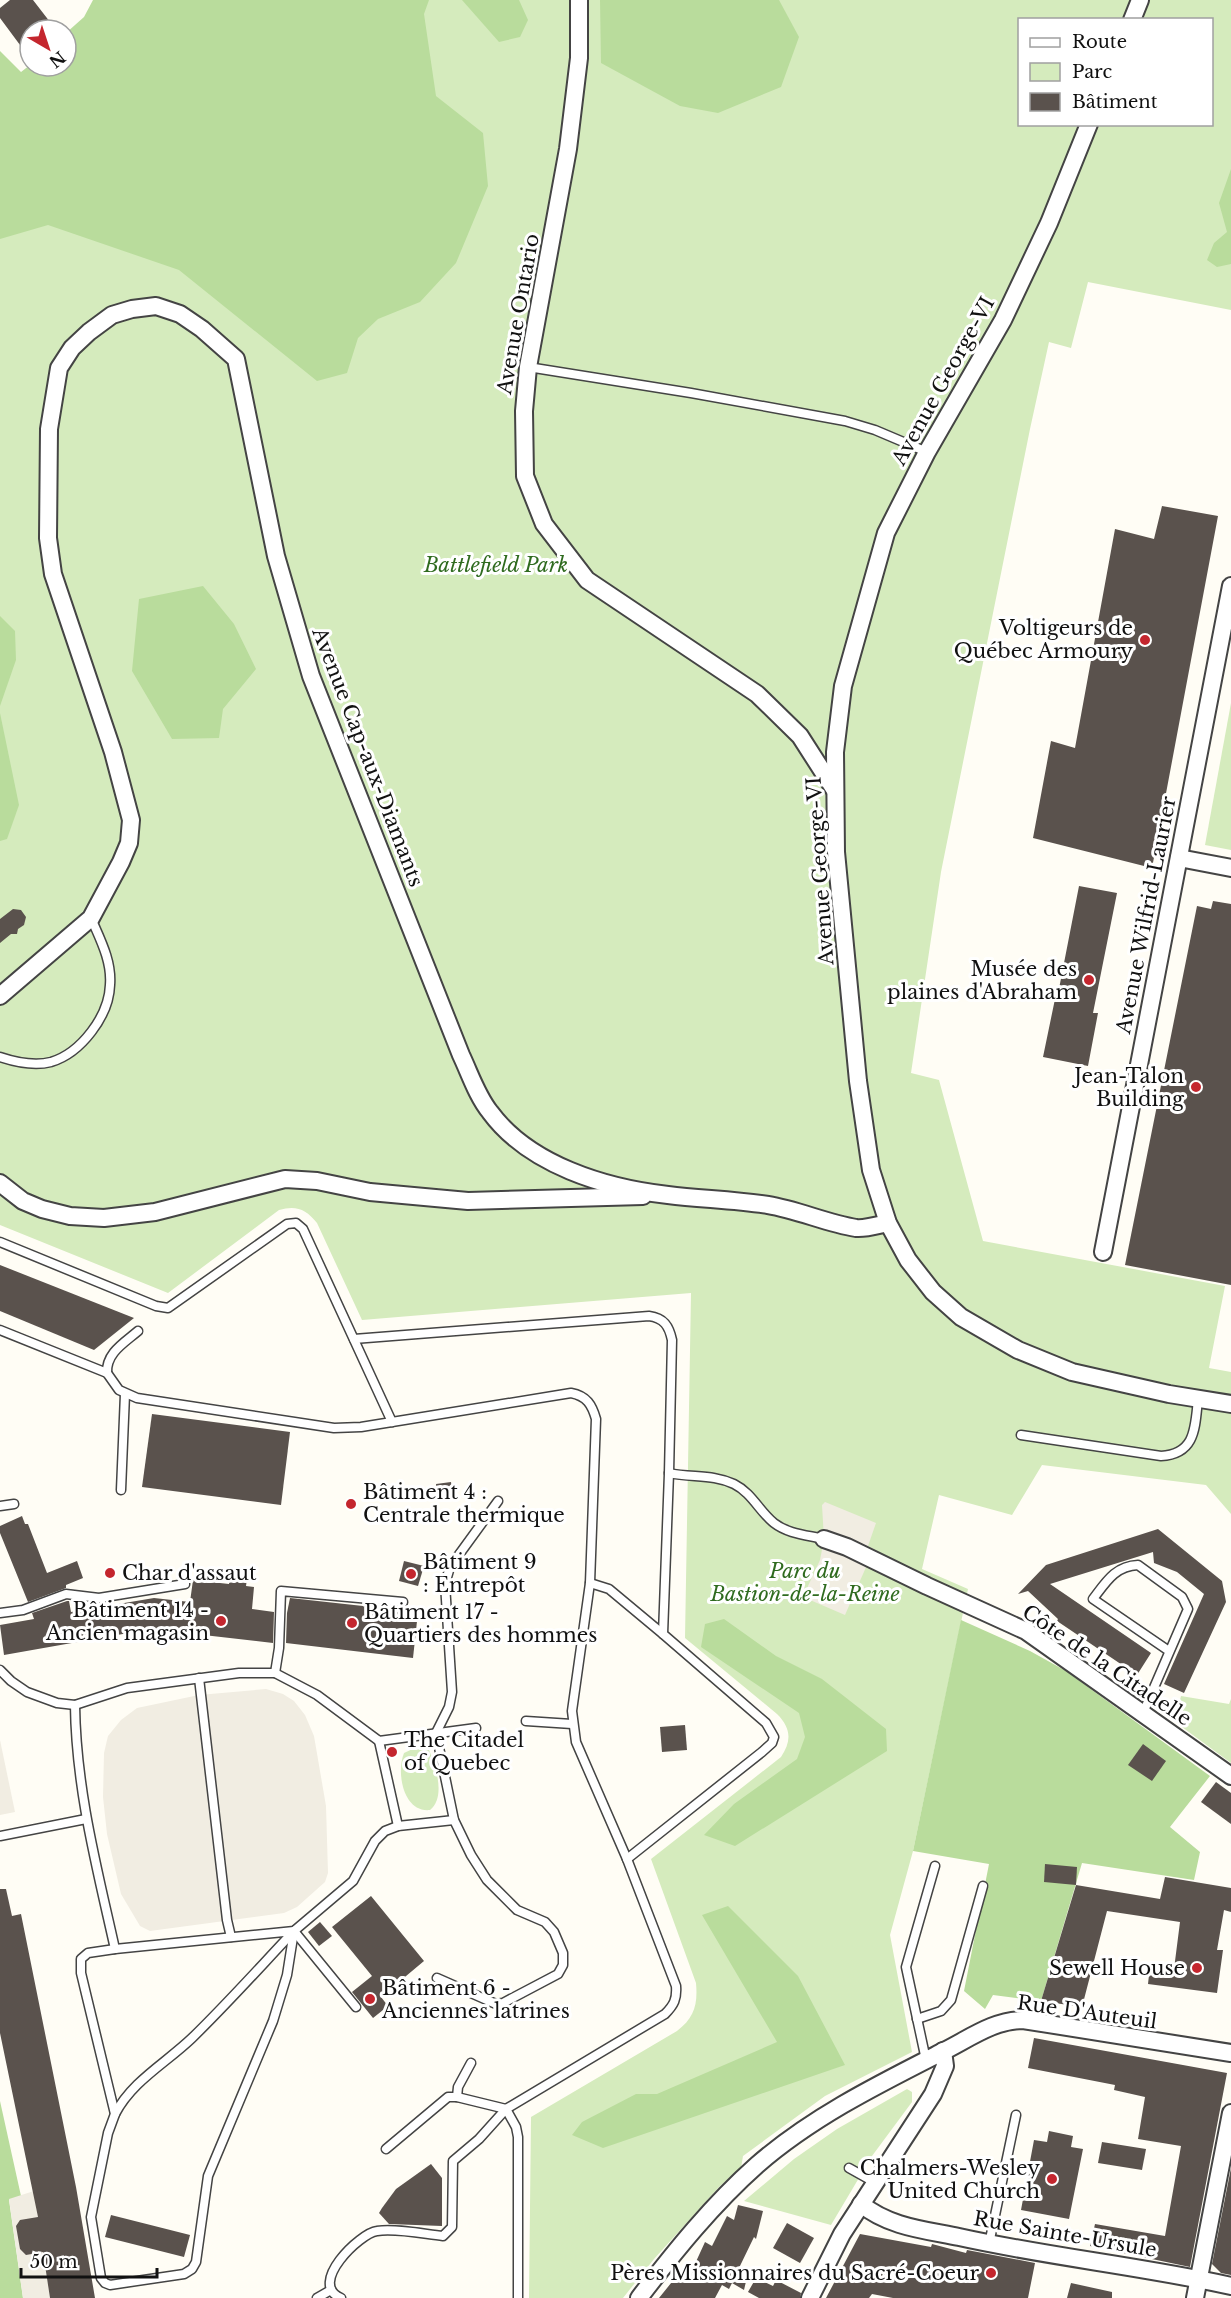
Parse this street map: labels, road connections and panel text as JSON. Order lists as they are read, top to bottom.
{
  "streets": {
    "street": [
      "Avenue Ontario",
      "Avenue George-VI",
      "Avenue Cap-aux-Diamants",
      "Avenue Wilfrid-Laurier",
      "Côte de la Citadelle",
      "Rue D'Auteuil",
      "Rue Sainte-Ursule"
    ]
  },
  "crossings": [
    ["Avenue Ontario", "Avenue George-VI"],
    ["Avenue George-VI", "Avenue Cap-aux-Diamants"]
  ],
  "parks": ["Battlefield Park", "Parc du Bastion-de-la-Reine"],
  "places": [
    "Voltigeurs de Québec Armoury",
    "Musée des plaines d'Abraham",
    "Jean-Talon Building",
    "Bâtiment 4 : Centrale thermique",
    "Char d'assaut",
    "Bâtiment 9 : Entrepôt",
    "Bâtiment 14 - Ancien magasin",
    "Bâtiment 17 - Quartiers des hommes",
    "The Citadel of Quebec",
    "Sewell House",
    "Bâtiment 6 - Anciennes latrines",
    "Chalmers-Wesley United Church",
    "Pères Missionnaires du Sacré-Coeur"
  ],
  "legend": ["Route", "Parc", "Bâtiment"],
  "scale_bar": "50 m",
  "north": "bottom right"
}
